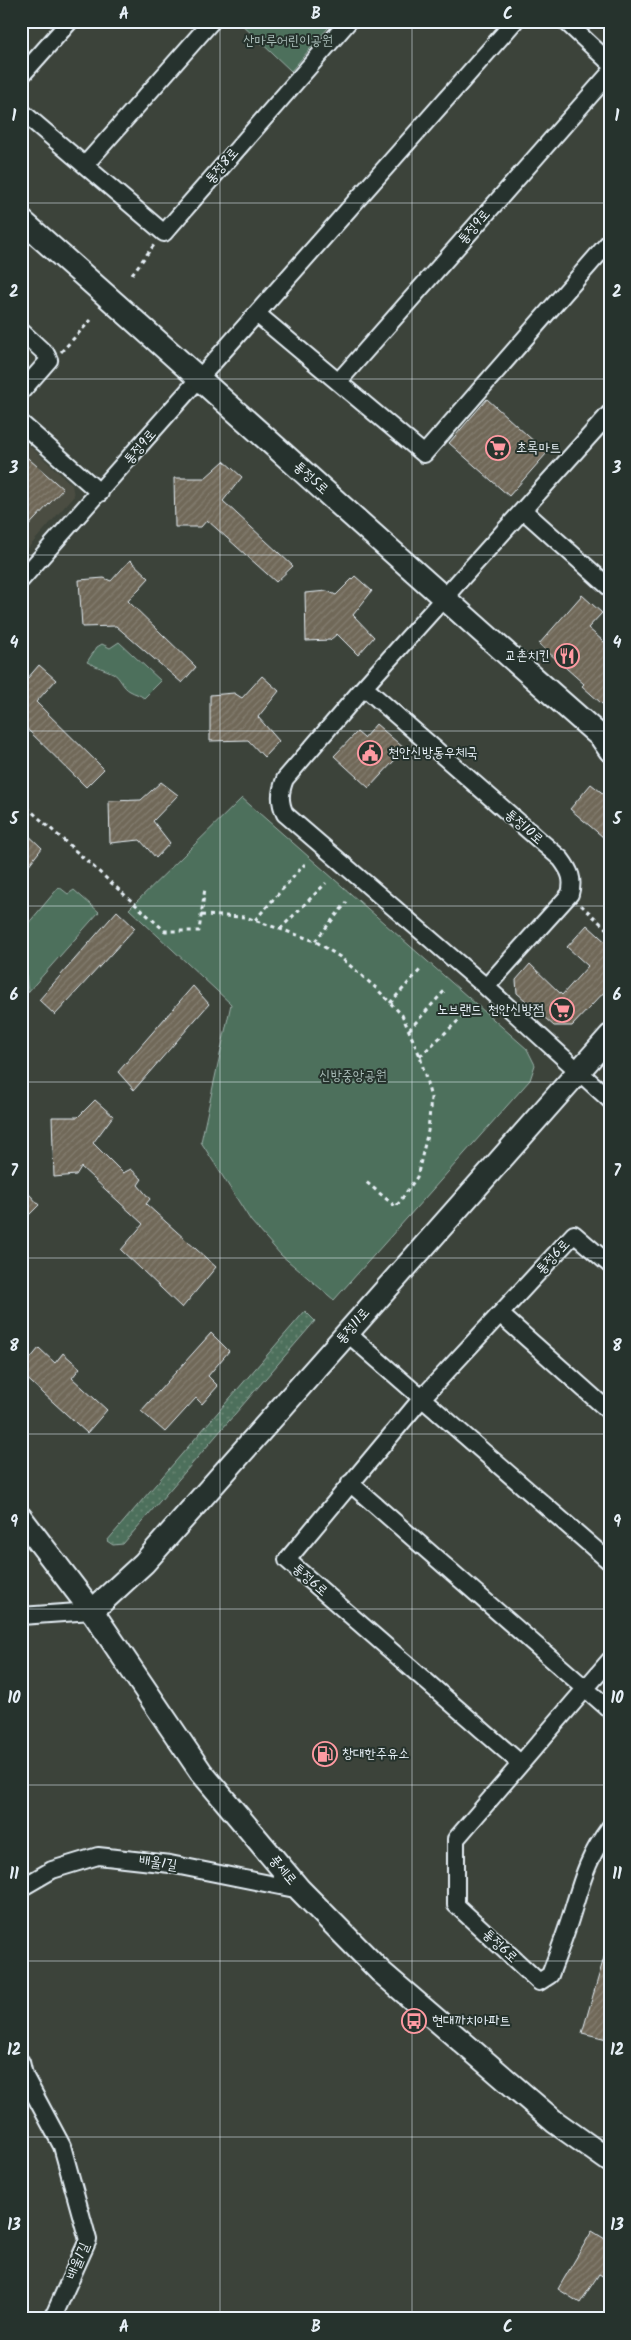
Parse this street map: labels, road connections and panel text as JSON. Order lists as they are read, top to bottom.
{
  "streets": {
    "street": [
      "통정8로",
      "통정9로",
      "통정5로",
      "통정10로",
      "통정6로",
      "통정11로",
      "배울1길",
      "풍세로"
    ]
  },
  "crossings": [
    ["통정9로", "통정5로"],
    ["통정11로", "풍세로"],
    ["배울1길", "풍세로"]
  ],
  "parks": ["산마루어린이공원", "신방중앙공원"],
  "places": {
    "supermarket": ["초록마트", "노브랜드 천안신방점"],
    "restaurant": ["교촌치킨"],
    "public building": ["천안신방동우체국"],
    "fuel station": ["창대한주유소"],
    "bus stop": ["현대까치아파트"]
  },
  "grid": {
    "columns": ["A", "B", "C"],
    "rows": [
      "1",
      "2",
      "3",
      "4",
      "5",
      "6",
      "7",
      "8",
      "9",
      "10",
      "11",
      "12",
      "13"
    ]
  }
}
